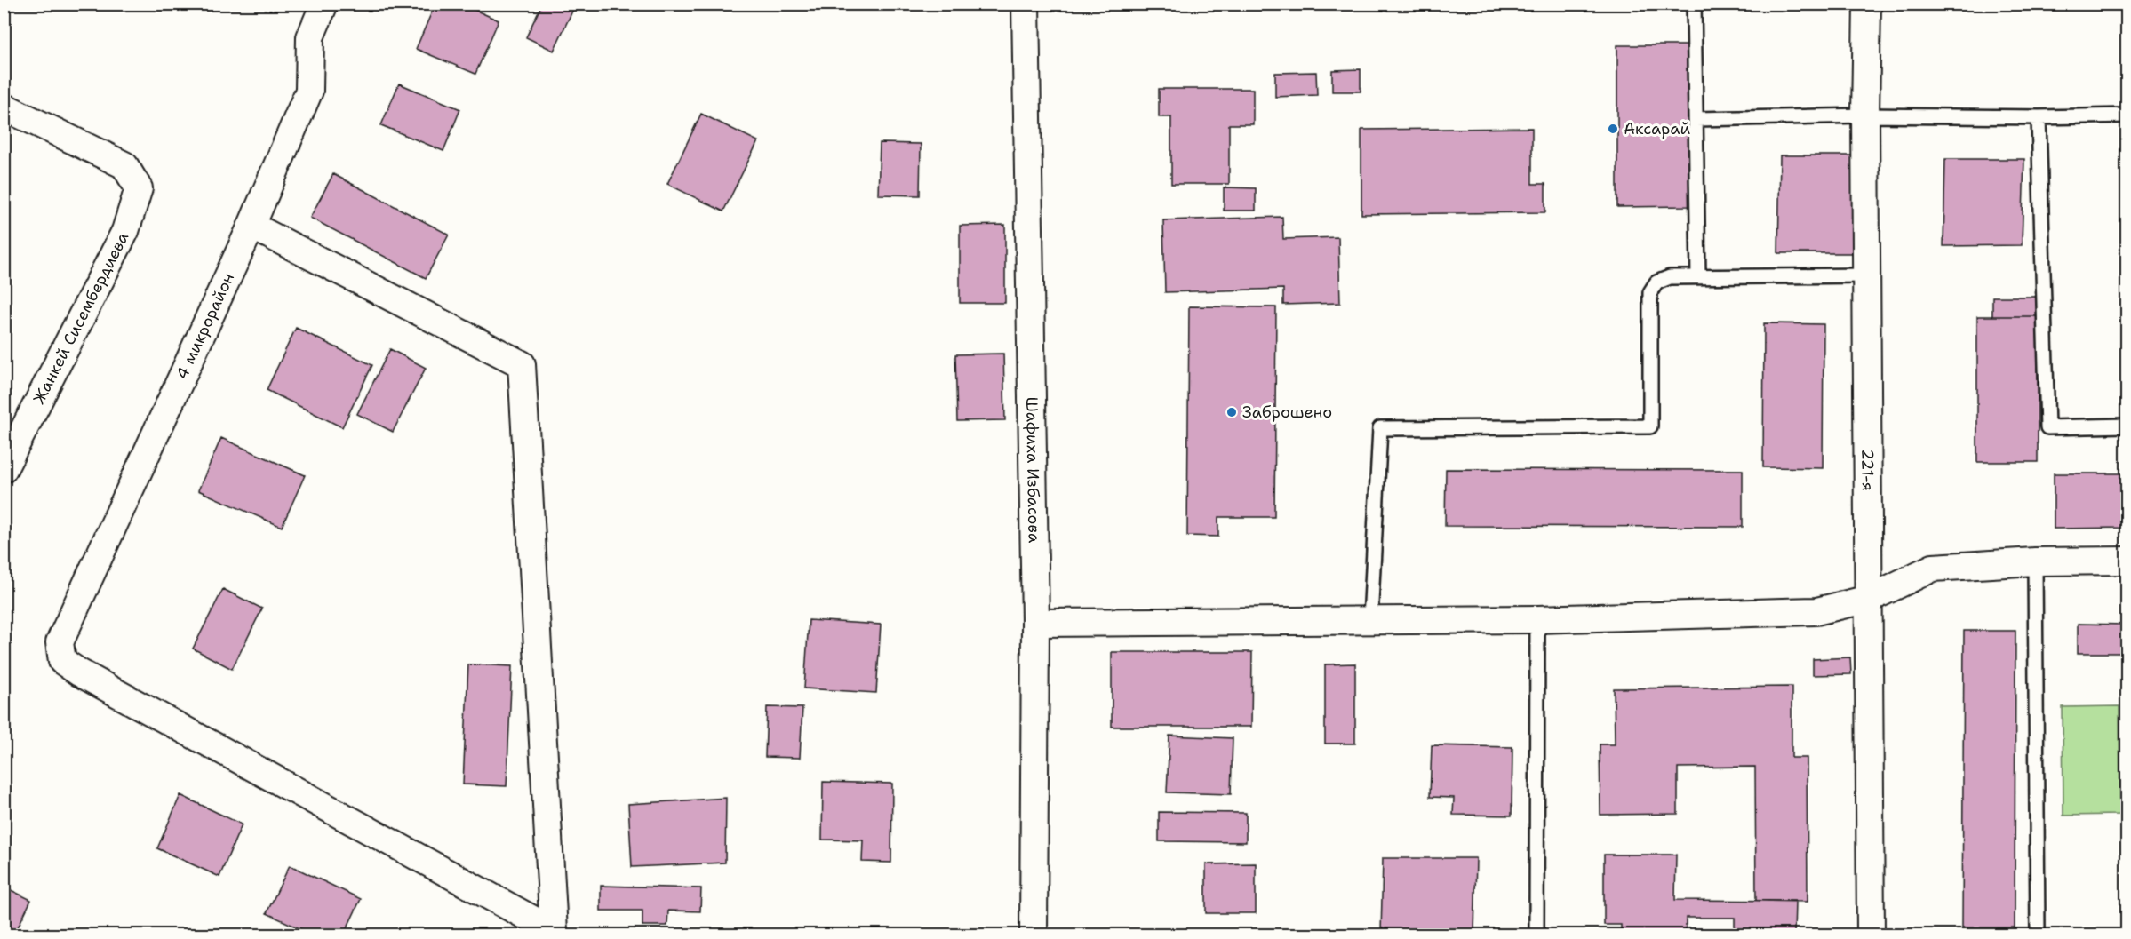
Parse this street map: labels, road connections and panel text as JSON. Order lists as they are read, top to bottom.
{
  "streets": {
    "street": [
      "Жанкей Сисембердиева",
      "4 микрорайон",
      "Шафиха Избасова",
      "221-я"
    ]
  },
  "places": ["Аксарай", "Заброшено"]
}
